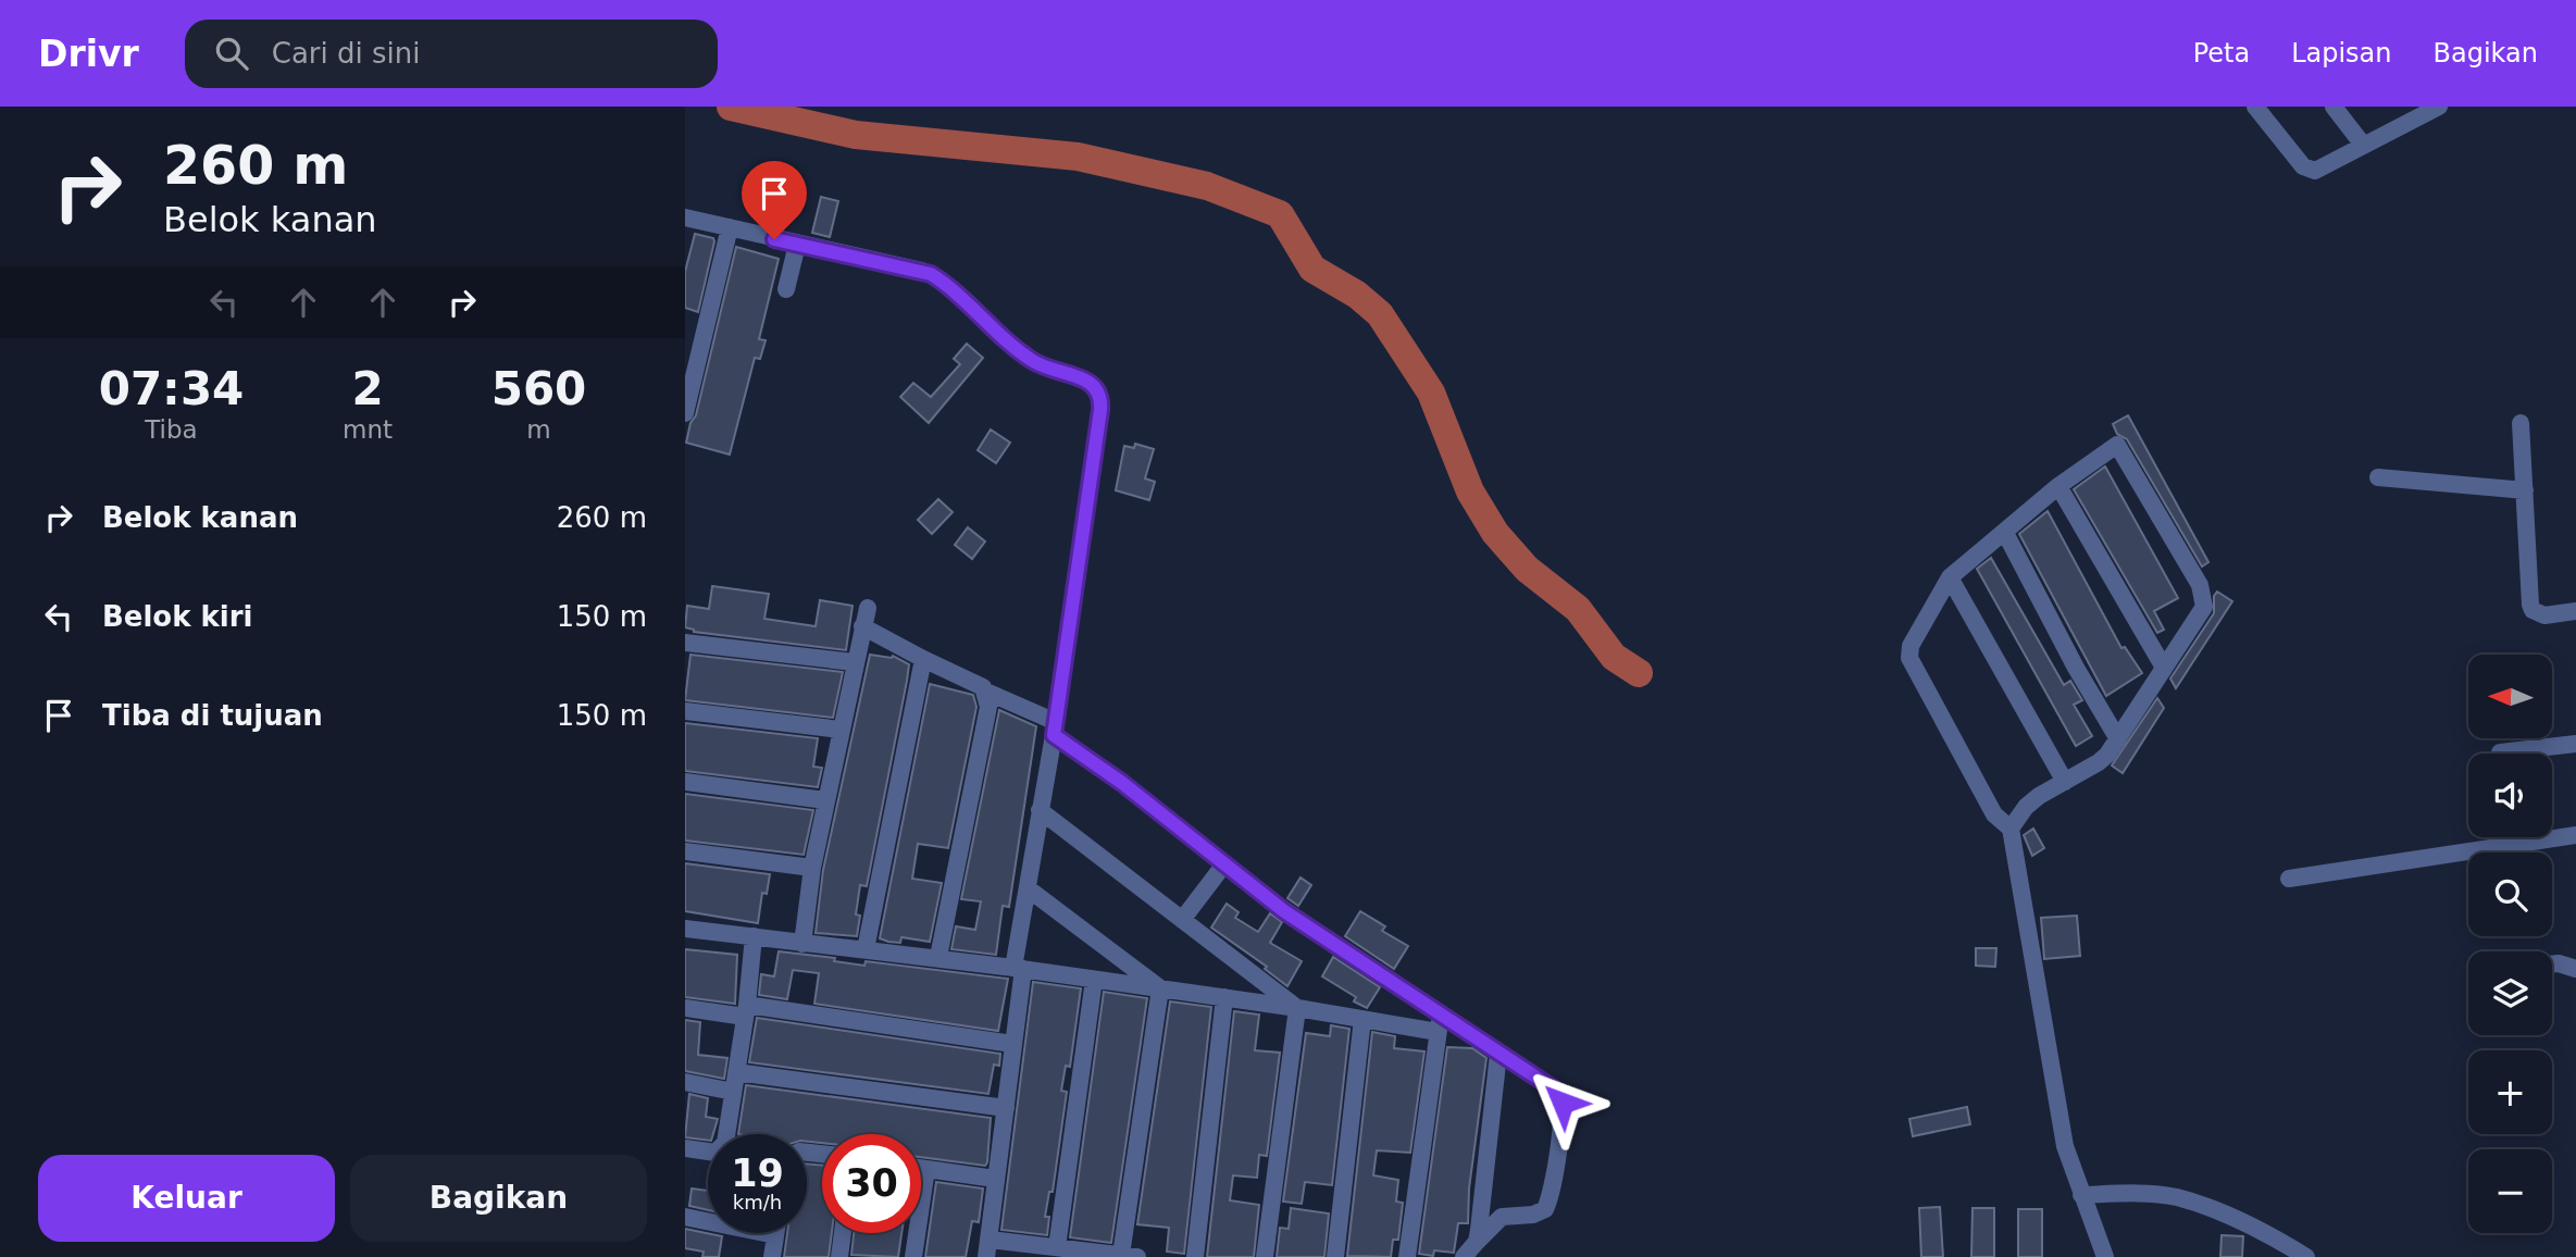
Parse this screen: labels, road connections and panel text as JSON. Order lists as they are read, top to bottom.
{
  "north": "left",
  "page": {
    "header": "Drivr",
    "search": "Cari di sini",
    "nav": ["Peta", "Lapisan", "Bagikan"],
    "turn": ["260 m", "Belok kanan"],
    "eta": [
      "07:34",
      "Tiba",
      "2",
      "mnt",
      "560",
      "m"
    ],
    "list": [
      {
        "name": "Belok kanan",
        "value": "260 m"
      },
      {
        "name": "Belok kiri",
        "value": "150 m"
      },
      {
        "name": "Tiba di tujuan",
        "value": "150 m"
      }
    ],
    "map_buttons": ["+", "−"],
    "speed": "19 km/h",
    "limit": "30",
    "buttons": ["Keluar", "Bagikan"]
  }
}
